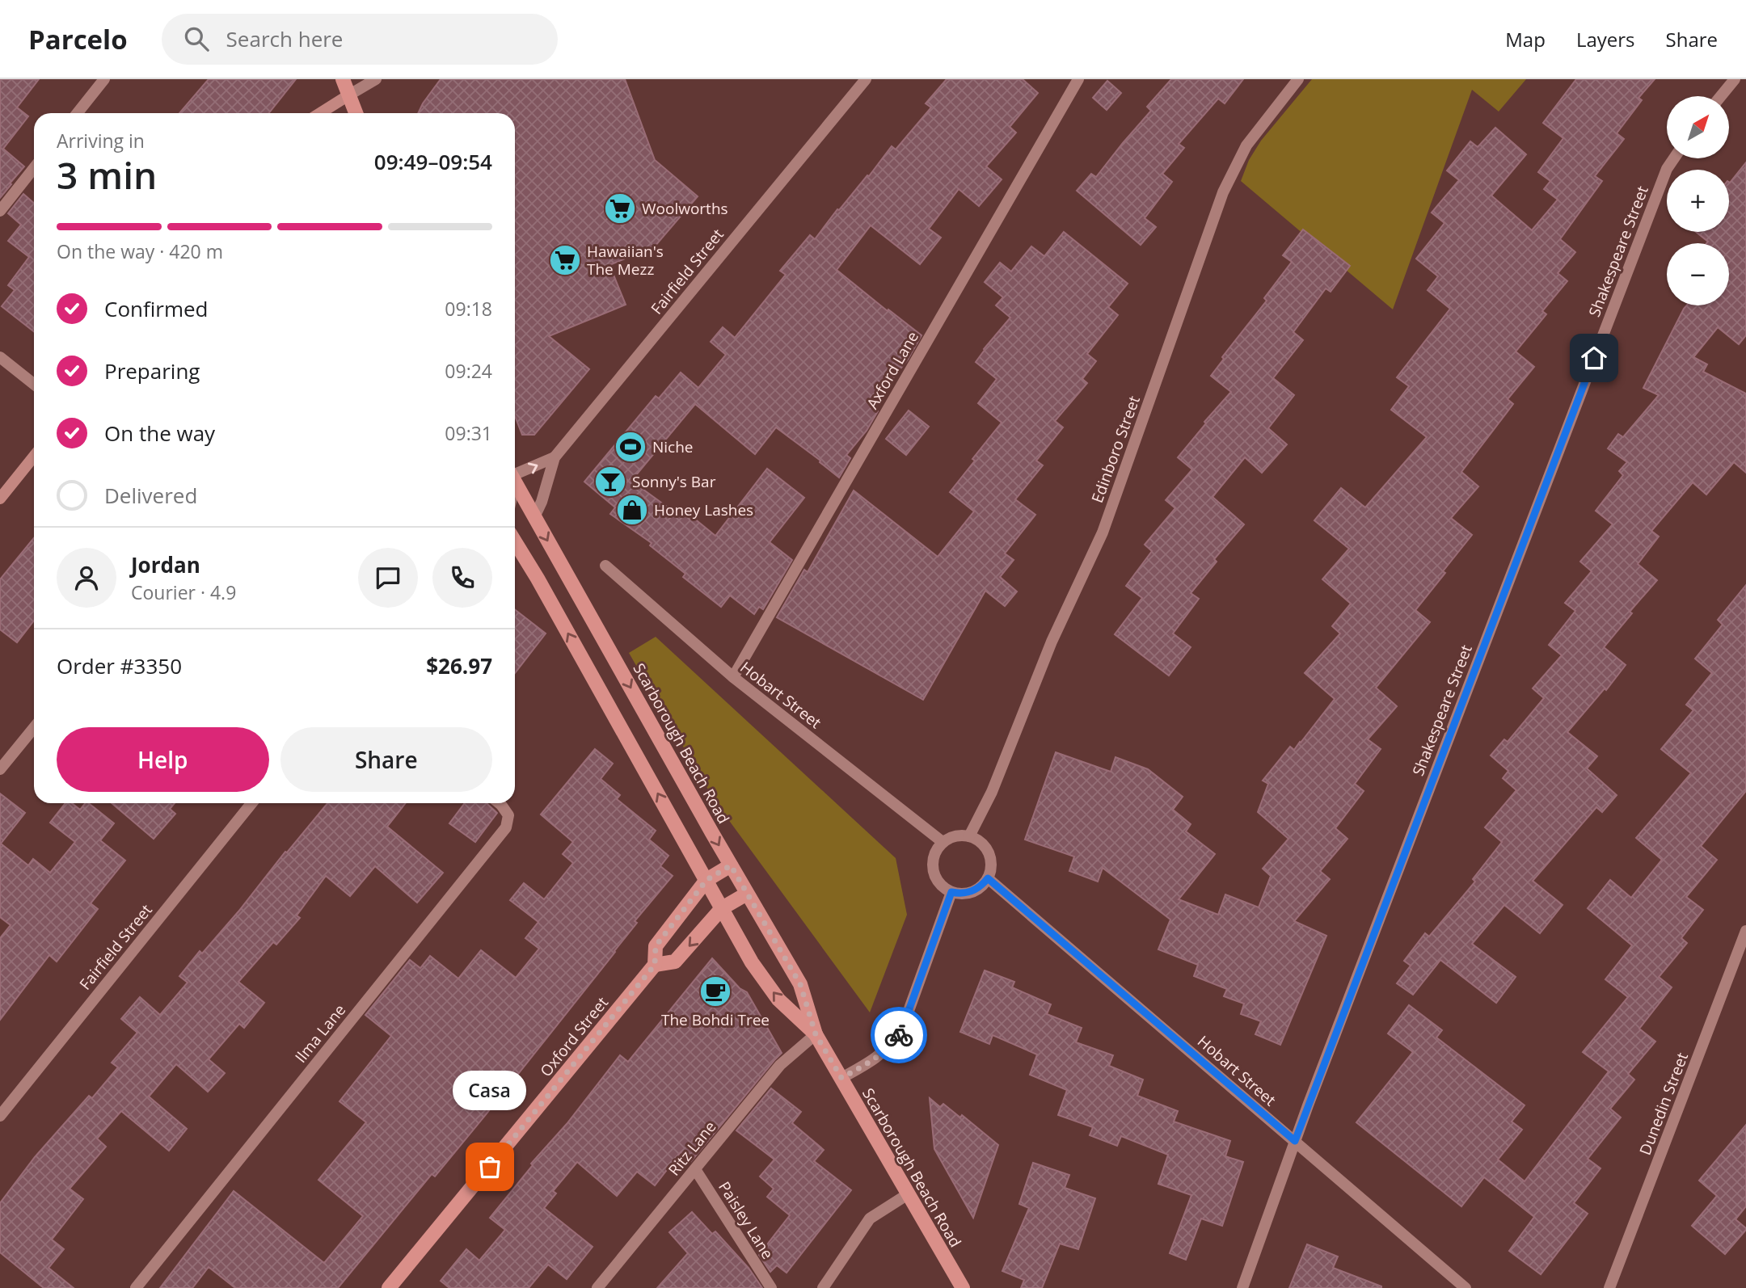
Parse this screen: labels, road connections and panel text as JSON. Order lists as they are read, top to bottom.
{
  "streets": {
    "main road": ["Scarborough Beach Road", "Oxford Street"],
    "street": [
      "Shakespeare Street",
      "Fairfield Street",
      "Axford Lane",
      "Edinboro Street",
      "Hobart Street",
      "Ilma Lane",
      "Dunedin Street",
      "Ritz Lane",
      "Paisley Lane"
    ]
  },
  "crossings": [
    ["Shakespeare Street", "Hobart Street"],
    ["Fairfield Street", "Scarborough Beach Road"],
    ["Axford Lane", "Hobart Street"],
    ["Edinboro Street", "Hobart Street"],
    ["Scarborough Beach Road", "Oxford Street"],
    ["Scarborough Beach Road", "Ritz Lane"],
    ["Ritz Lane", "Paisley Lane"]
  ],
  "places": {
    "supermarket": ["Woolworths", "Hawaiian's The Mezz"],
    "sports": ["Niche"],
    "bar": ["Sonny's Bar"],
    "shop": ["Honey Lashes"],
    "cafe": ["The Bohdi Tree"],
    "other": ["Casa"]
  },
  "north": "top right",
  "page": {
    "header": "Parcelo",
    "search": "Search here",
    "nav": ["Map", "Layers", "Share"],
    "map_buttons": ["+", "−"],
    "heading": ["3 min", "Arriving in", "09:49–09:54"],
    "panel": [
      "Jordan",
      "Courier · 4.9",
      "Order #3350",
      "$26.97"
    ],
    "bar": "On the way · 420 m",
    "list": [
      ["Confirmed", "09:18"],
      ["Preparing", "09:24"],
      ["On the way", "09:31"],
      "Delivered"
    ],
    "buttons": ["Help", "Share"],
    "bubble": "Casa"
  }
}
